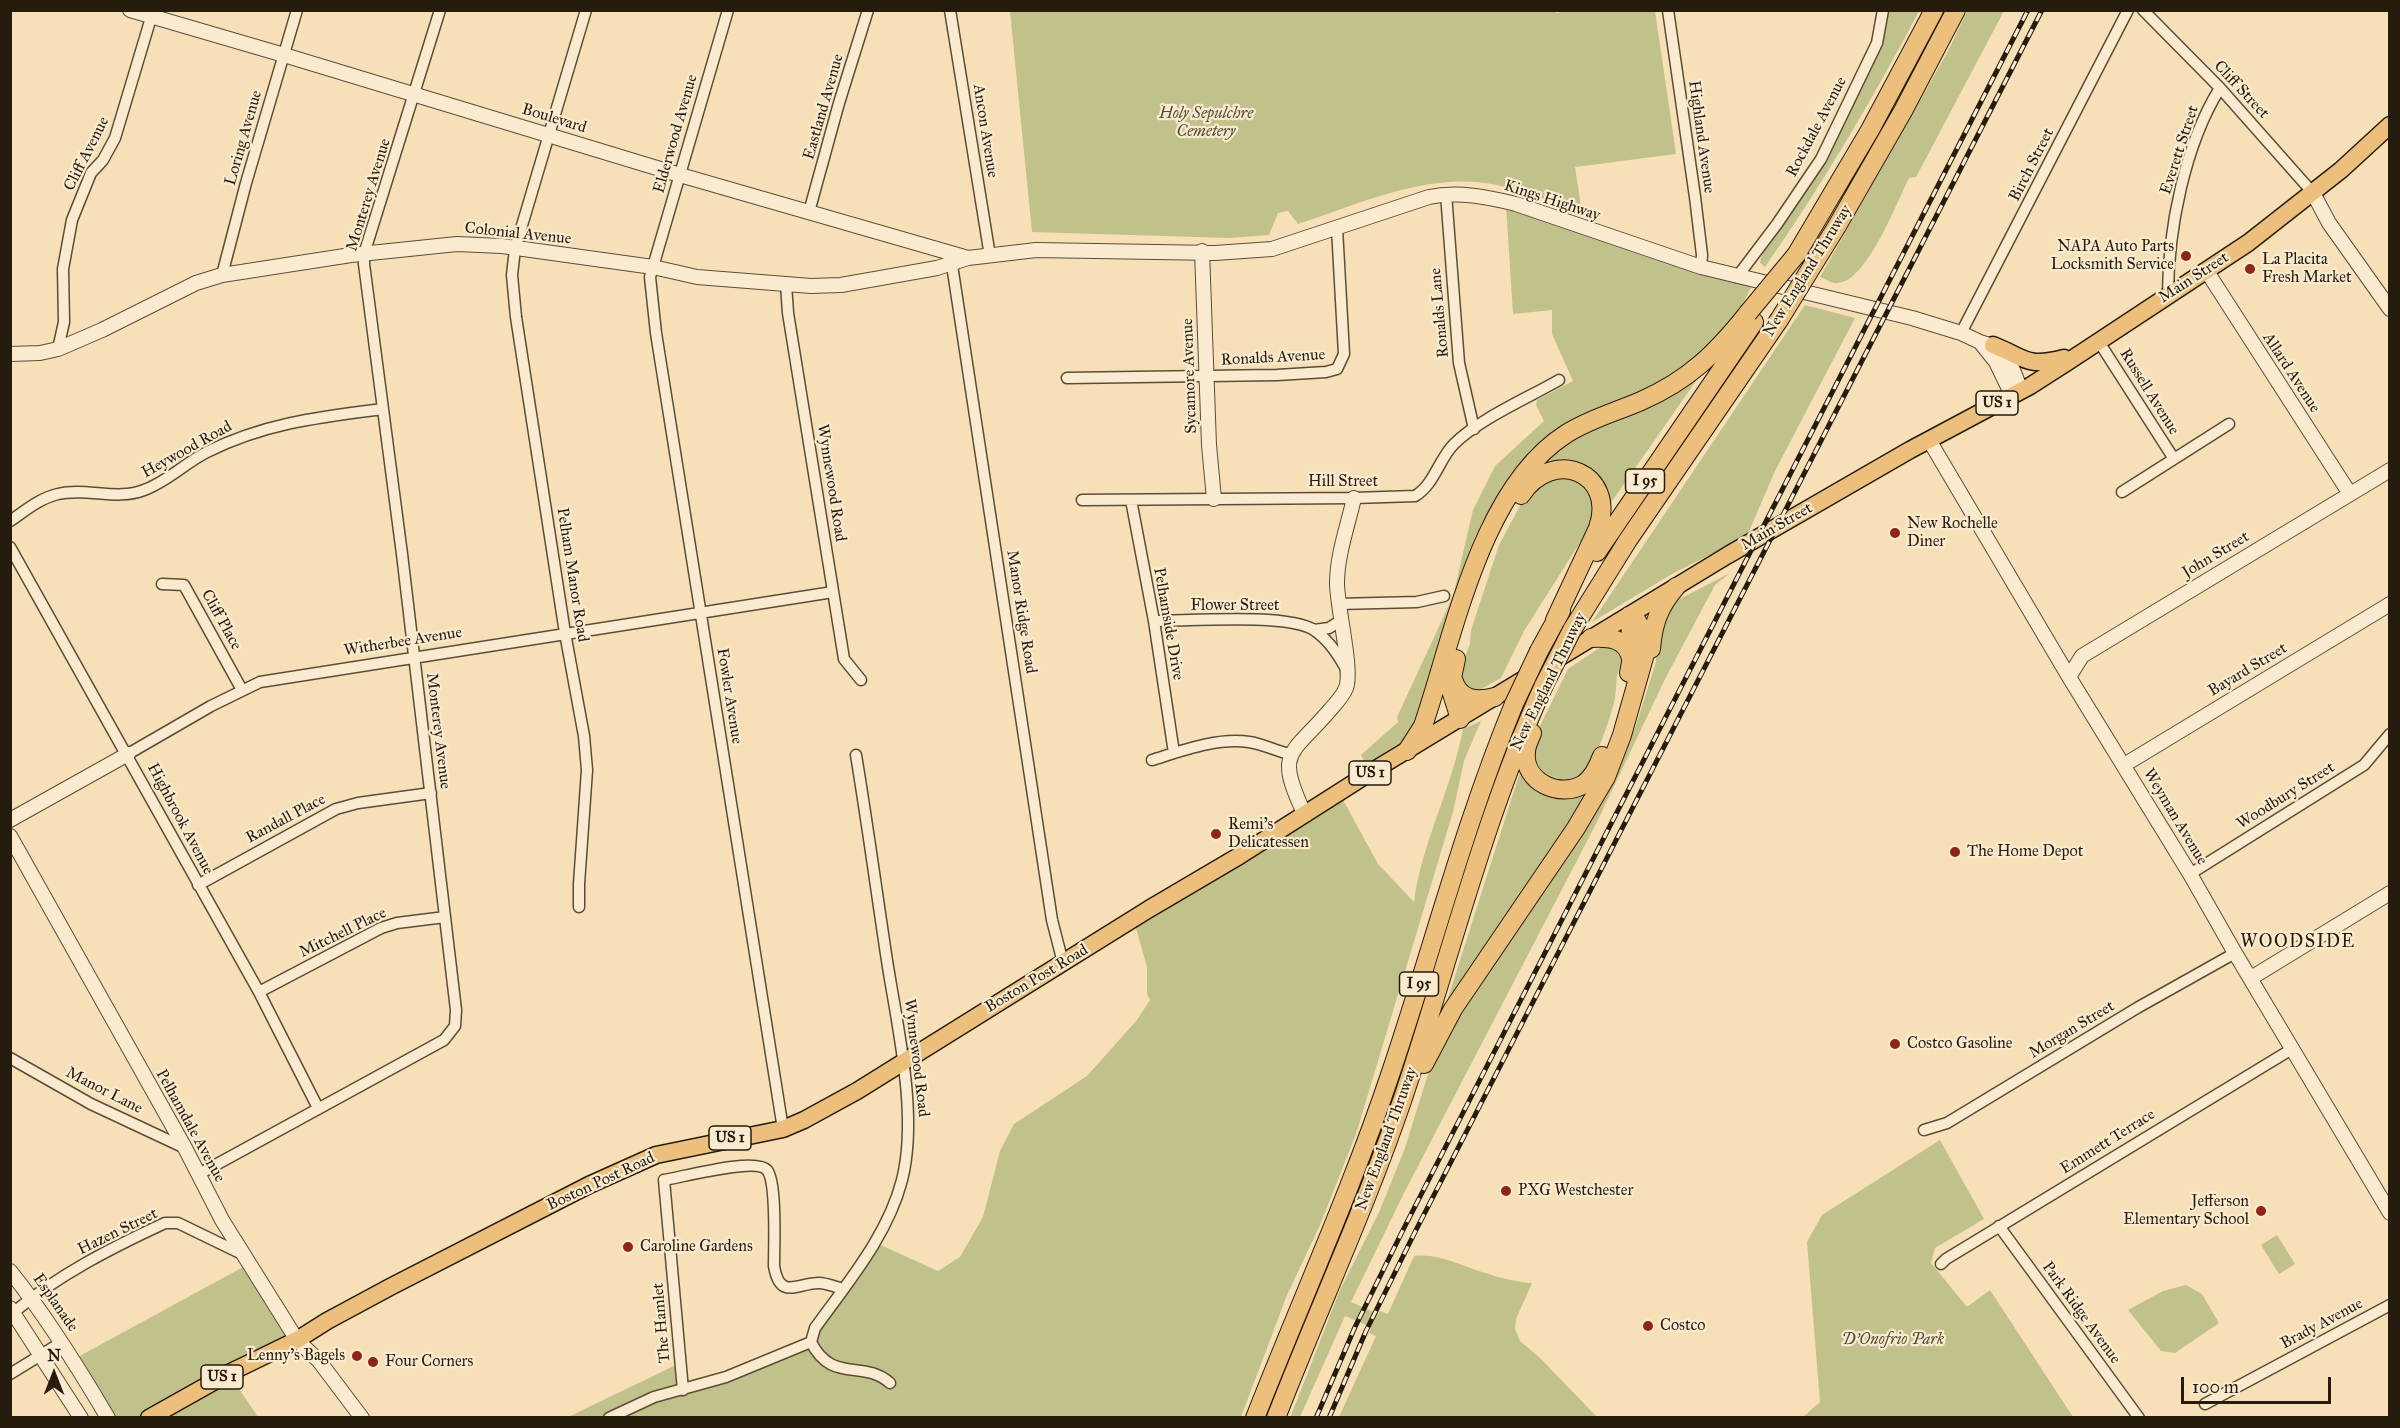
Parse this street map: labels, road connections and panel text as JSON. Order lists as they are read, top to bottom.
{
  "streets": {
    "highway": ["New England Thruway", "I 95"],
    "main road": ["Main Street", "US 1", "Boston Post Road"],
    "street": [
      "Cliff Street",
      "Eastland Avenue",
      "Boulevard",
      "Rockdale Avenue",
      "Ancon Avenue",
      "Elderwood Avenue",
      "Highland Avenue",
      "Loring Avenue",
      "Everett Street",
      "Cliff Avenue",
      "Birch Street",
      "Monterey Avenue",
      "Kings Highway",
      "Colonial Avenue",
      "Ronalds Lane",
      "Ronalds Avenue",
      "Allard Avenue",
      "Sycamore Avenue",
      "Russell Avenue",
      "Heywood Road",
      "Hill Street",
      "Wynnewood Road",
      "John Street",
      "Pelham Manor Road",
      "Flower Street",
      "Manor Ridge Road",
      "Cliff Place",
      "Pelhamside Drive",
      "Witherbee Avenue",
      "Bayard Street",
      "Fowler Avenue",
      "Woodbury Street",
      "Weyman Avenue",
      "Highbrook Avenue",
      "Randall Place",
      "Mitchell Place",
      "Morgan Street",
      "Manor Lane",
      "Pelhamdale Avenue",
      "Emmett Terrace",
      "Hazen Street",
      "Esplanade",
      "Park Ridge Avenue",
      "The Hamlet",
      "Brady Avenue"
    ]
  },
  "crossings": [
    ["Cliff Street", "Everett Street"],
    ["Cliff Street", "Main Street"],
    ["Eastland Avenue", "Boulevard"],
    ["Boulevard", "Elderwood Avenue"],
    ["Boulevard", "Loring Avenue"],
    ["Boulevard", "Cliff Avenue"],
    ["Boulevard", "Monterey Avenue"],
    ["Boulevard", "Colonial Avenue"],
    ["Boulevard", "Pelham Manor Road"],
    ["Rockdale Avenue", "Kings Highway"],
    ["Ancon Avenue", "Colonial Avenue"],
    ["Elderwood Avenue", "Colonial Avenue"],
    ["Elderwood Avenue", "Fowler Avenue"],
    ["Highland Avenue", "Kings Highway"],
    ["Loring Avenue", "Colonial Avenue"],
    ["Everett Street", "Main Street"],
    ["Cliff Avenue", "Colonial Avenue"],
    ["Birch Street", "Kings Highway"],
    ["Monterey Avenue", "Colonial Avenue"],
    ["Monterey Avenue", "Heywood Road"],
    ["Monterey Avenue", "Witherbee Avenue"],
    ["Monterey Avenue", "Highbrook Avenue"],
    ["Monterey Avenue", "Randall Place"],
    ["Monterey Avenue", "Mitchell Place"],
    ["Monterey Avenue", "Pelhamdale Avenue"],
    ["Kings Highway", "Colonial Avenue"],
    ["Kings Highway", "Main Street"],
    ["Kings Highway", "Ronalds Lane"],
    ["Kings Highway", "Ronalds Avenue"],
    ["Kings Highway", "Sycamore Avenue"],
    ["Colonial Avenue", "Wynnewood Road"],
    ["Colonial Avenue", "Pelham Manor Road"],
    ["Colonial Avenue", "Manor Ridge Road"],
    ["Colonial Avenue", "Fowler Avenue"],
    ["Main Street", "Allard Avenue"],
    ["Main Street", "Russell Avenue"],
    ["Main Street", "Weyman Avenue"],
    ["Main Street", "Boston Post Road"],
    ["Ronalds Lane", "Hill Street"],
    ["Ronalds Avenue", "Sycamore Avenue"],
    ["Allard Avenue", "John Street"],
    ["Sycamore Avenue", "Hill Street"],
    ["Hill Street", "Pelhamside Drive"],
    ["Wynnewood Road", "Witherbee Avenue"],
    ["Wynnewood Road", "Boston Post Road"],
    ["Wynnewood Road", "The Hamlet"],
    ["John Street", "Weyman Avenue"],
    ["Pelham Manor Road", "Witherbee Avenue"],
    ["Flower Street", "Pelhamside Drive"],
    ["Manor Ridge Road", "Boston Post Road"],
    ["Cliff Place", "Witherbee Avenue"],
    ["Witherbee Avenue", "Fowler Avenue"],
    ["Witherbee Avenue", "Highbrook Avenue"],
    ["Bayard Street", "Weyman Avenue"],
    ["Fowler Avenue", "Boston Post Road"],
    ["Woodbury Street", "Weyman Avenue"],
    ["Weyman Avenue", "Morgan Street"],
    ["Weyman Avenue", "Emmett Terrace"],
    ["Highbrook Avenue", "Randall Place"],
    ["Highbrook Avenue", "Mitchell Place"],
    ["Boston Post Road", "Pelhamdale Avenue"],
    ["Manor Lane", "Pelhamdale Avenue"],
    ["Pelhamdale Avenue", "Hazen Street"],
    ["Emmett Terrace", "Park Ridge Avenue"],
    ["Hazen Street", "Esplanade"]
  ],
  "districts": ["WOODSIDE"],
  "parks": ["Holy Sepulchre Cemetery", "D'Onofrio Park"],
  "places": [
    "NAPA Auto Parts Locksmith Service",
    "La Placita Fresh Market",
    "New Rochelle Diner",
    "Remi's Delicatessen",
    "The Home Depot",
    "Costco Gasoline",
    "PXG Westchester",
    "Jefferson Elementary School",
    "Caroline Gardens",
    "Costco",
    "Lenny's Bagels",
    "Four Corners"
  ],
  "scale_bar": "100 m",
  "north": "top"
}
